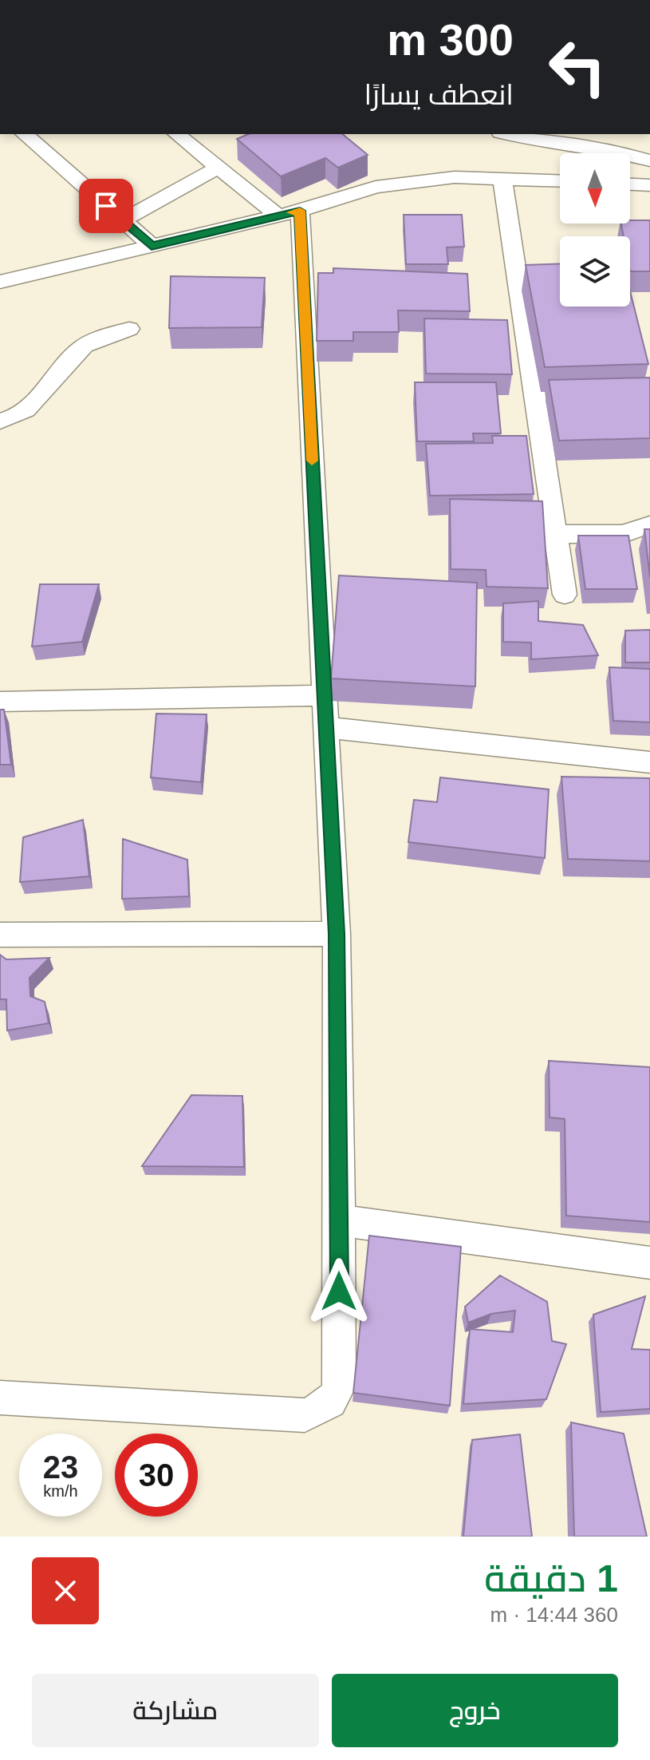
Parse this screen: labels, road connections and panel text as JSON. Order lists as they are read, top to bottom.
{
  "north": "bottom",
  "page": {
    "turn": ["300 m", "انعطف يسارًا"],
    "speed": "23 km/h",
    "limit": "30",
    "heading": ["1 دقيقة", "360 m · 14:44"],
    "buttons": ["خروج", "مشاركة"]
  }
}
